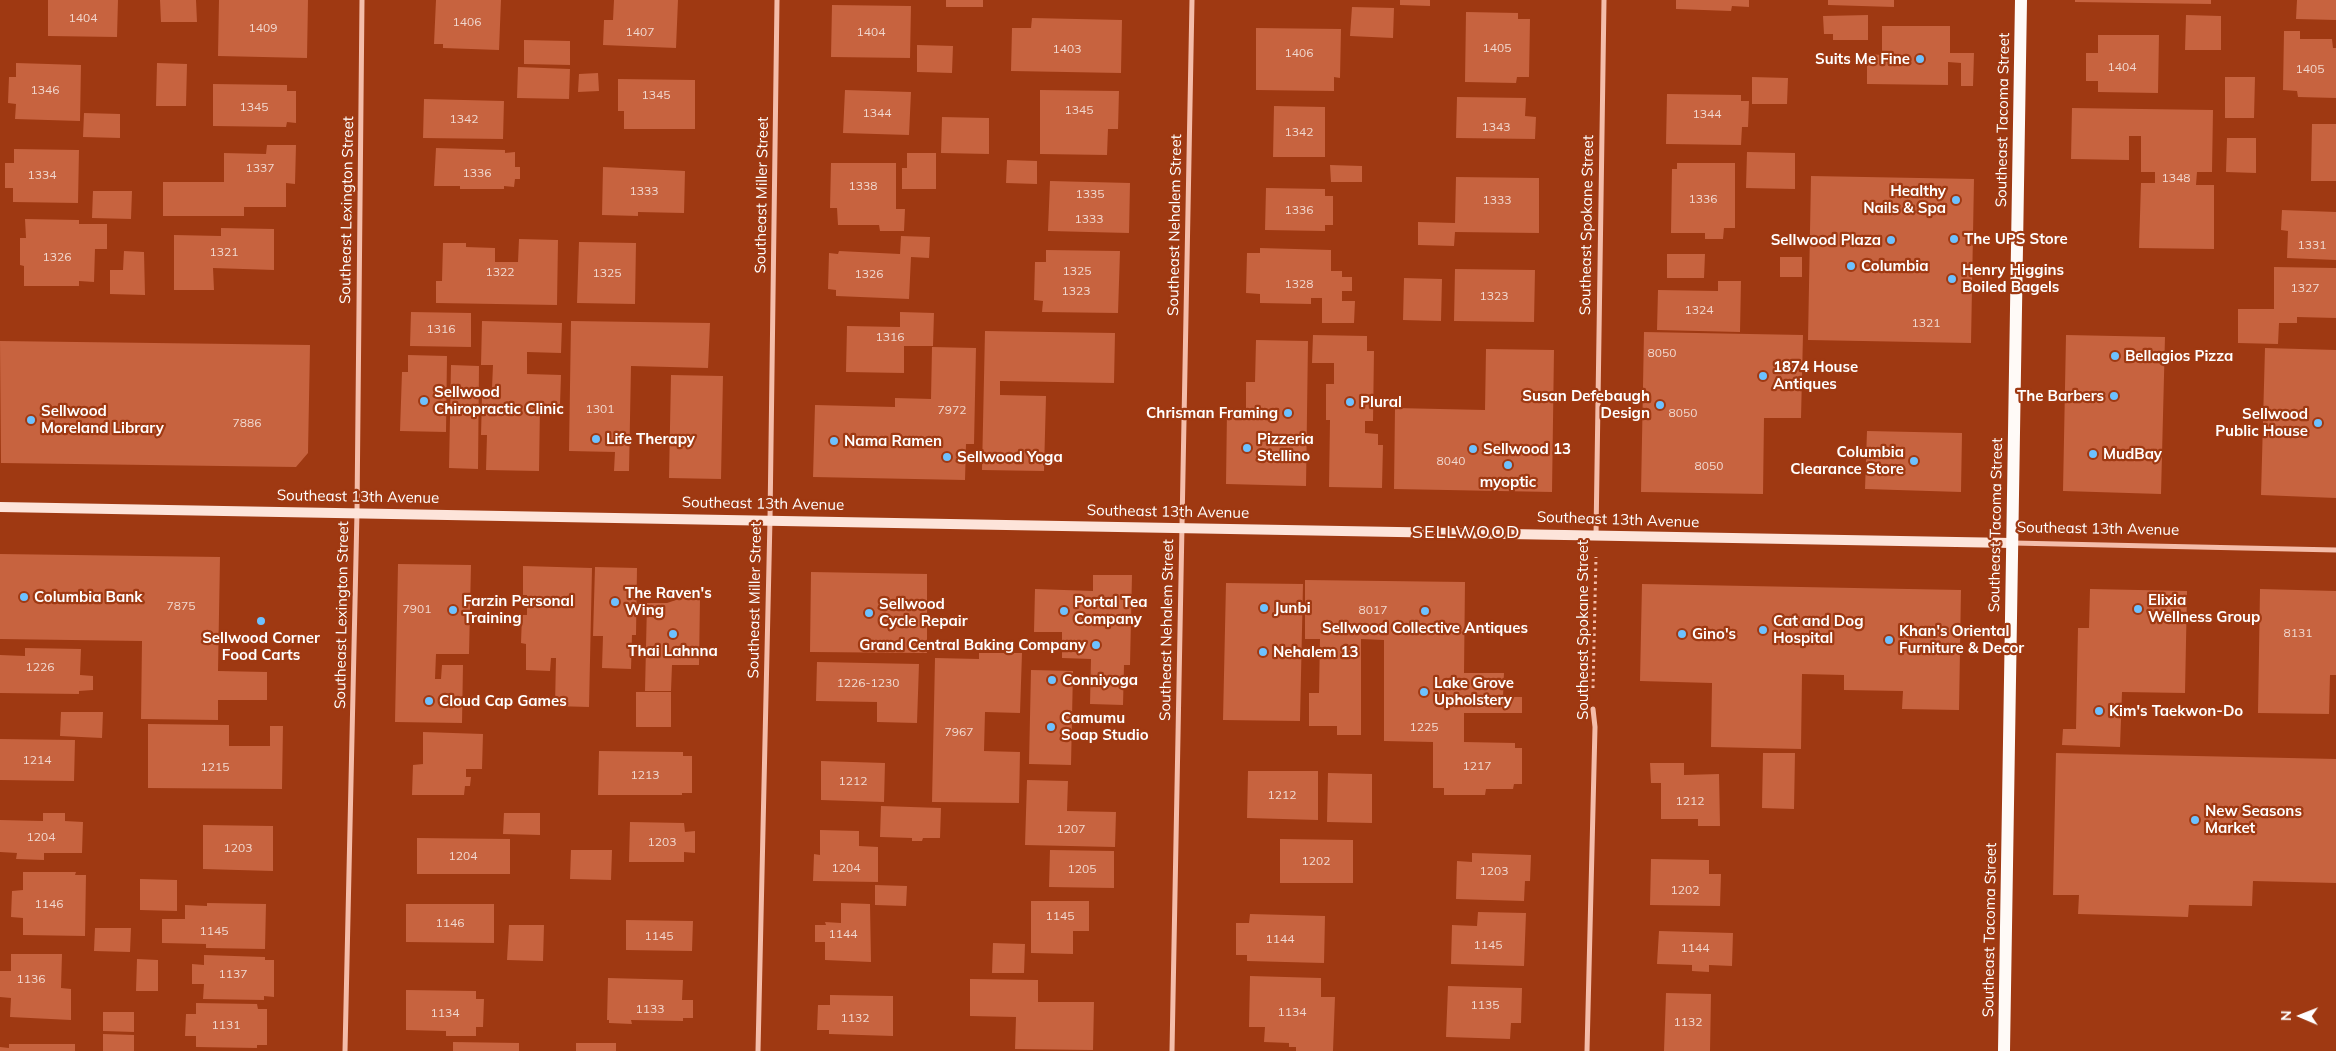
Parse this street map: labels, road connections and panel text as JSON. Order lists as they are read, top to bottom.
{
  "streets": {
    "main road": ["Southeast Tacoma Street"],
    "street": [
      "Southeast Miller Street",
      "Southeast Lexington Street",
      "Southeast Nehalem Street",
      "Southeast Spokane Street",
      "Southeast 13th Avenue"
    ]
  },
  "crossings": [
    ["Southeast Tacoma Street", "Southeast 13th Avenue"],
    ["Southeast Miller Street", "Southeast 13th Avenue"],
    ["Southeast Lexington Street", "Southeast 13th Avenue"],
    ["Southeast Nehalem Street", "Southeast 13th Avenue"],
    ["Southeast Spokane Street", "Southeast 13th Avenue"]
  ],
  "districts": ["SELLWOOD"],
  "places": [
    "Suits Me Fine",
    "Healthy Nails & Spa",
    "The UPS Store",
    "Sellwood Plaza",
    "Columbia",
    "Henry Higgins Boiled Bagels",
    "Bellagios Pizza",
    "1874 House Antiques",
    "The Barbers",
    "Sellwood Chiropractic Clinic",
    "Plural",
    "Susan Defebaugh Design",
    "Chrisman Framing",
    "Sellwood Moreland Library",
    "Sellwood Public House",
    "Life Therapy",
    "Nama Ramen",
    "Pizzeria Stellino",
    "Sellwood 13",
    "MudBay",
    "Sellwood Yoga",
    "Columbia Clearance Store",
    "myoptic",
    "Columbia Bank",
    "The Raven's Wing",
    "Junbi",
    "Elixia Wellness Group",
    "Farzin Personal Training",
    "Portal Tea Company",
    "Sellwood Collective Antiques",
    "Sellwood Cycle Repair",
    "Sellwood Corner Food Carts",
    "Cat and Dog Hospital",
    "Thai Lahnna",
    "Gino's",
    "Khan's Oriental Furniture & Decor",
    "Grand Central Baking Company",
    "Nehalem 13",
    "Conniyoga",
    "Lake Grove Upholstery",
    "Cloud Cap Games",
    "Kim's Taekwon-Do",
    "Camumu Soap Studio",
    "New Seasons Market"
  ],
  "house_numbers": [
    "1404",
    "1406",
    "1409",
    "1407",
    "1404",
    "1405",
    "1403",
    "1406",
    "1404",
    "1405",
    "1346",
    "1345",
    "1345",
    "1345",
    "1344",
    "1344",
    "1342",
    "1343",
    "1342",
    "1337",
    "1336",
    "1334",
    "1348",
    "1338",
    "1333",
    "1335",
    "1336",
    "1333",
    "1336",
    "1333",
    "1331",
    "1321",
    "1326",
    "1325",
    "1322",
    "1325",
    "1326",
    "1328",
    "1327",
    "1323",
    "1323",
    "1324",
    "1321",
    "1316",
    "1316",
    "8050",
    "1301",
    "7972",
    "8050",
    "7886",
    "8040",
    "8050",
    "7875",
    "7901",
    "8017",
    "8131",
    "1226",
    "1226-1230",
    "1225",
    "7967",
    "1214",
    "1217",
    "1215",
    "1213",
    "1212",
    "1212",
    "1212",
    "1207",
    "1204",
    "1203",
    "1203",
    "1204",
    "1202",
    "1204",
    "1205",
    "1203",
    "1202",
    "1146",
    "1145",
    "1146",
    "1145",
    "1144",
    "1145",
    "1144",
    "1145",
    "1144",
    "1137",
    "1136",
    "1135",
    "1133",
    "1134",
    "1134",
    "1132",
    "1132",
    "1131"
  ],
  "north": "left"
}
